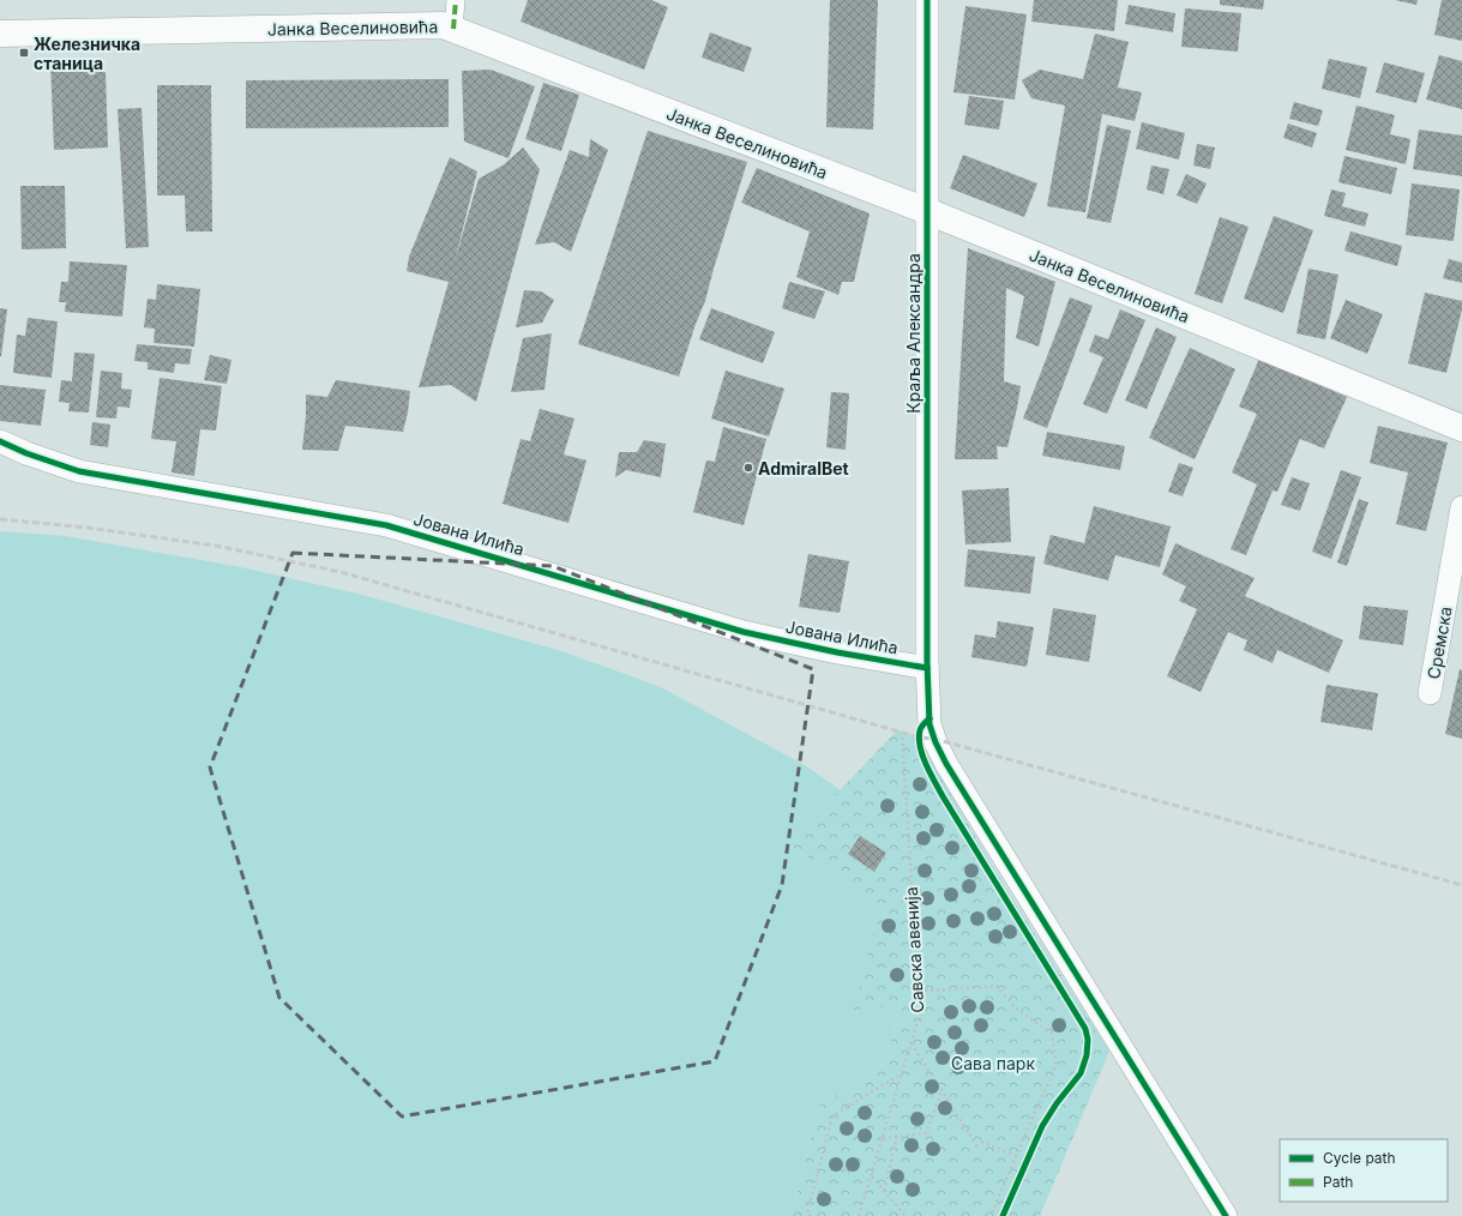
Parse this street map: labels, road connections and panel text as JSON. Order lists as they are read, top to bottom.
{
  "streets": {
    "main road": ["Јанка Веселиновића"],
    "street": ["Краља Александра", "Јована Илића", "Сремска"],
    "path": ["Савска авенија"]
  },
  "crossings": [
    ["Јанка Веселиновића", "Краља Александра"],
    ["Краља Александра", "Јована Илића"]
  ],
  "parks": ["Сава парк"],
  "places": {
    "transit": ["Железничка станица"],
    "other": ["AdmiralBet"]
  },
  "legend": ["Cycle path", "Path"]
}
